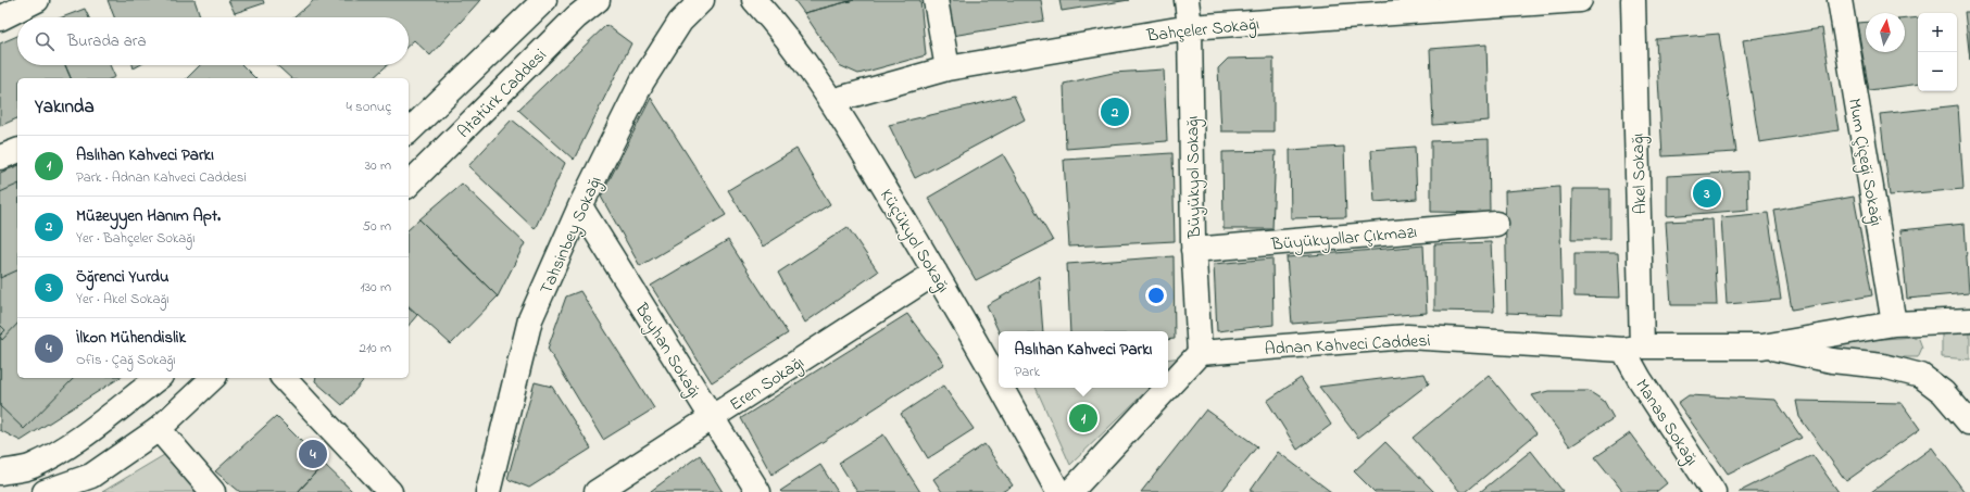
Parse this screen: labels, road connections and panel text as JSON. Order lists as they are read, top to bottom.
{
  "streets": {
    "street": [
      "Bahçeler Sokağı",
      "Atatürk Caddesi",
      "Mum Çiçeği Sokağı",
      "Akel Sokağı",
      "Büyükyol Sokağı",
      "Tahsinbey Sokağı",
      "Büyükyollar Çıkmazı",
      "Küçükyol Sokağı",
      "Adnan Kahveci Caddesi",
      "Beyhan Sokağı",
      "Eren Sokağı",
      "Manas Sokağı"
    ]
  },
  "crossings": [
    ["Bahçeler Sokağı", "Büyükyol Sokağı"],
    ["Bahçeler Sokağı", "Küçükyol Sokağı"],
    ["Mum Çiçeği Sokağı", "Adnan Kahveci Caddesi"],
    ["Akel Sokağı", "Adnan Kahveci Caddesi"],
    ["Akel Sokağı", "Manas Sokağı"],
    ["Büyükyol Sokağı", "Büyükyollar Çıkmazı"],
    ["Büyükyol Sokağı", "Adnan Kahveci Caddesi"],
    ["Tahsinbey Sokağı", "Beyhan Sokağı"],
    ["Küçükyol Sokağı", "Eren Sokağı"],
    ["Adnan Kahveci Caddesi", "Manas Sokağı"],
    ["Beyhan Sokağı", "Eren Sokağı"]
  ],
  "north": "top",
  "page": {
    "map_buttons": ["+", "−"],
    "search": "Burada ara",
    "heading": ["Yakında", "4 sonuç"],
    "pins": [
      "2",
      "3",
      "1",
      "4"
    ],
    "list": [
      {
        "mark": "1",
        "name": "Aslıhan Kahveci Parkı",
        "note": "Park · Adnan Kahveci Caddesi",
        "value": "30 m"
      },
      {
        "mark": "2",
        "name": "Müzeyyen Hanım Apt.",
        "note": "Yer · Bahçeler Sokağı",
        "value": "50 m"
      },
      {
        "mark": "3",
        "name": "Öğrenci Yurdu",
        "note": "Yer · Akel Sokağı",
        "value": "130 m"
      },
      {
        "mark": "4",
        "name": "İlkon Mühendislik",
        "note": "Ofis · Çağ Sokağı",
        "value": "210 m"
      }
    ],
    "popup": ["Aslıhan Kahveci Parkı", "Park"]
  }
}
